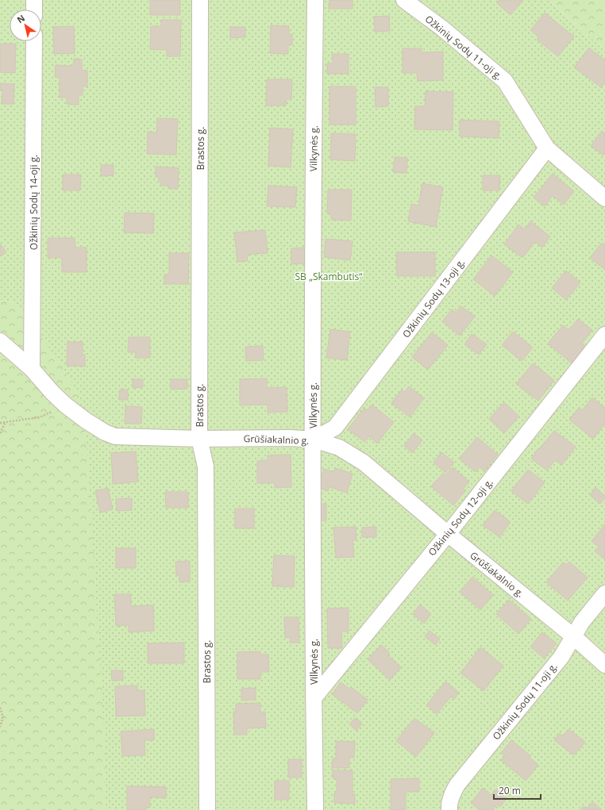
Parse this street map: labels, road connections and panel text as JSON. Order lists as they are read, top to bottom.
{
  "streets": {
    "street": [
      "Ožkinių Sodų 11-oji g.",
      "Brastos g.",
      "Vilkynės g.",
      "Ožkinių Sodų 14-oji g.",
      "Ožkinių Sodų 13-oji g.",
      "Grūšiakalnio g.",
      "Ožkinių Sodų 12-oji g."
    ]
  },
  "crossings": [
    ["Ožkinių Sodų 11-oji g.", "Ožkinių Sodų 13-oji g."],
    ["Ožkinių Sodų 11-oji g.", "Grūšiakalnio g."],
    ["Brastos g.", "Grūšiakalnio g."],
    ["Vilkynės g.", "Ožkinių Sodų 13-oji g."],
    ["Vilkynės g.", "Grūšiakalnio g."],
    ["Vilkynės g.", "Ožkinių Sodų 12-oji g."],
    ["Ožkinių Sodų 14-oji g.", "Grūšiakalnio g."],
    ["Ožkinių Sodų 13-oji g.", "Grūšiakalnio g."],
    ["Grūšiakalnio g.", "Ožkinių Sodų 12-oji g."]
  ],
  "parks": ["SB „Skambutis“"],
  "scale_bar": "20 m",
  "north": "top left"
}
